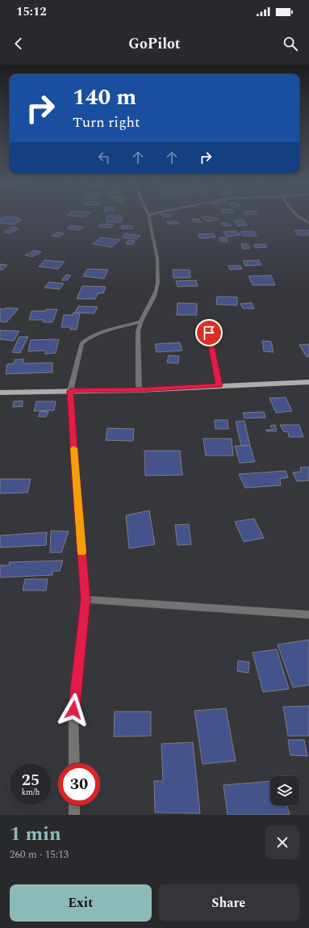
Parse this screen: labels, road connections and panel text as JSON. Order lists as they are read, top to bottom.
{
  "page": {
    "status": "15:12",
    "header": "GoPilot",
    "turn": ["140 m", "Turn right"],
    "speed": "25 km/h",
    "limit": "30",
    "heading": ["1 min", "260 m · 15:13"],
    "buttons": ["Exit", "Share"]
  }
}
